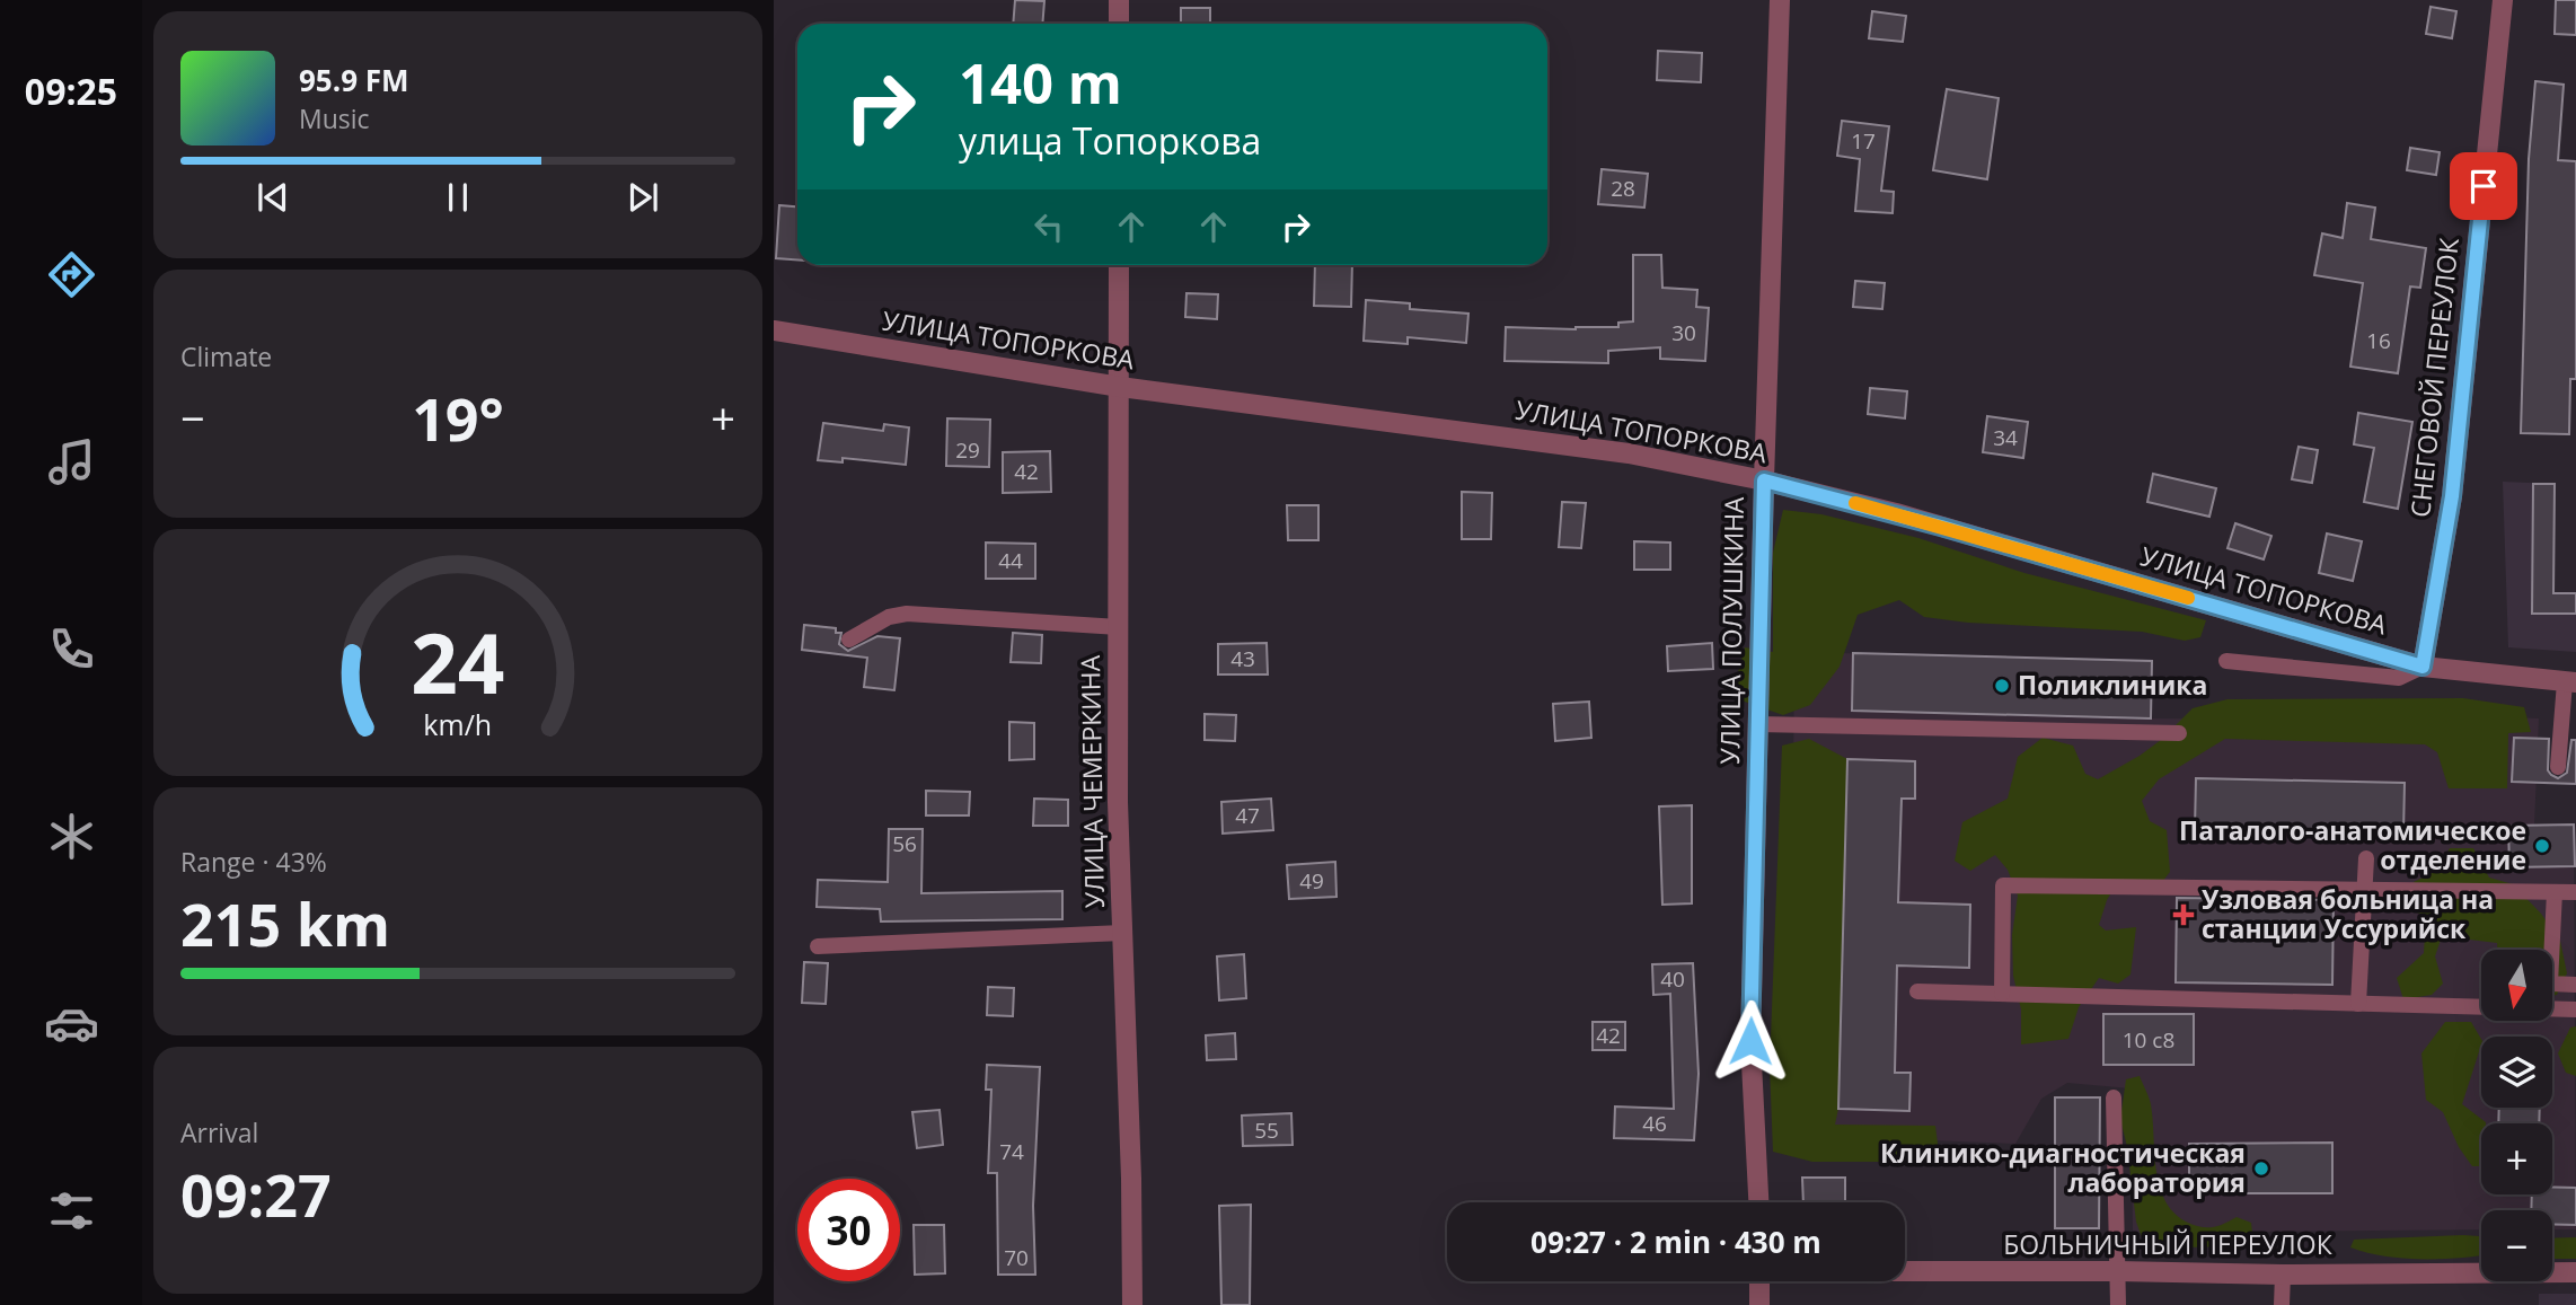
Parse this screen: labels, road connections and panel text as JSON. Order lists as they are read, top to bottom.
{
  "streets": {
    "street": [
      "УЛИЦА ТОПОРКОВА",
      "СНЕГОВОЙ ПЕРЕУЛОК",
      "УЛИЦА ПОЛУШКИНА",
      "УЛИЦА ЧЕМЕРКИНА",
      "БОЛЬНИЧНЫЙ ПЕРЕУЛОК"
    ]
  },
  "crossings": [
    ["УЛИЦА ТОПОРКОВА", "СНЕГОВОЙ ПЕРЕУЛОК"],
    ["УЛИЦА ТОПОРКОВА", "УЛИЦА ПОЛУШКИНА"],
    ["УЛИЦА ТОПОРКОВА", "УЛИЦА ЧЕМЕРКИНА"]
  ],
  "places": {
    "other": ["Поликлиника", "Паталого-анатомическое отделение", "Клинико-диагностическая лаборатория"],
    "health": ["Узловая больница на станции Уссурийск"]
  },
  "house_numbers": [
    "17",
    "28",
    "30",
    "16",
    "34",
    "29",
    "42",
    "44",
    "43",
    "47",
    "56",
    "49",
    "40",
    "42",
    "10 с8",
    "46",
    "55",
    "74",
    "70"
  ],
  "north": "bottom",
  "page": {
    "tabs": "09:25",
    "turn": ["140 m", "улица Топоркова"],
    "song": ["95.9 FM", "Music"],
    "tile": [
      "Climate",
      ["Range · 43%", "215 km"],
      ["Arrival", "09:27"]
    ],
    "heat": ["−", "19°", "+"],
    "map_buttons": ["+", "−"],
    "limit": "30",
    "trip": "09:27 · 2 min · 430 m",
    "gauge": ["24", "km/h"]
  }
}
